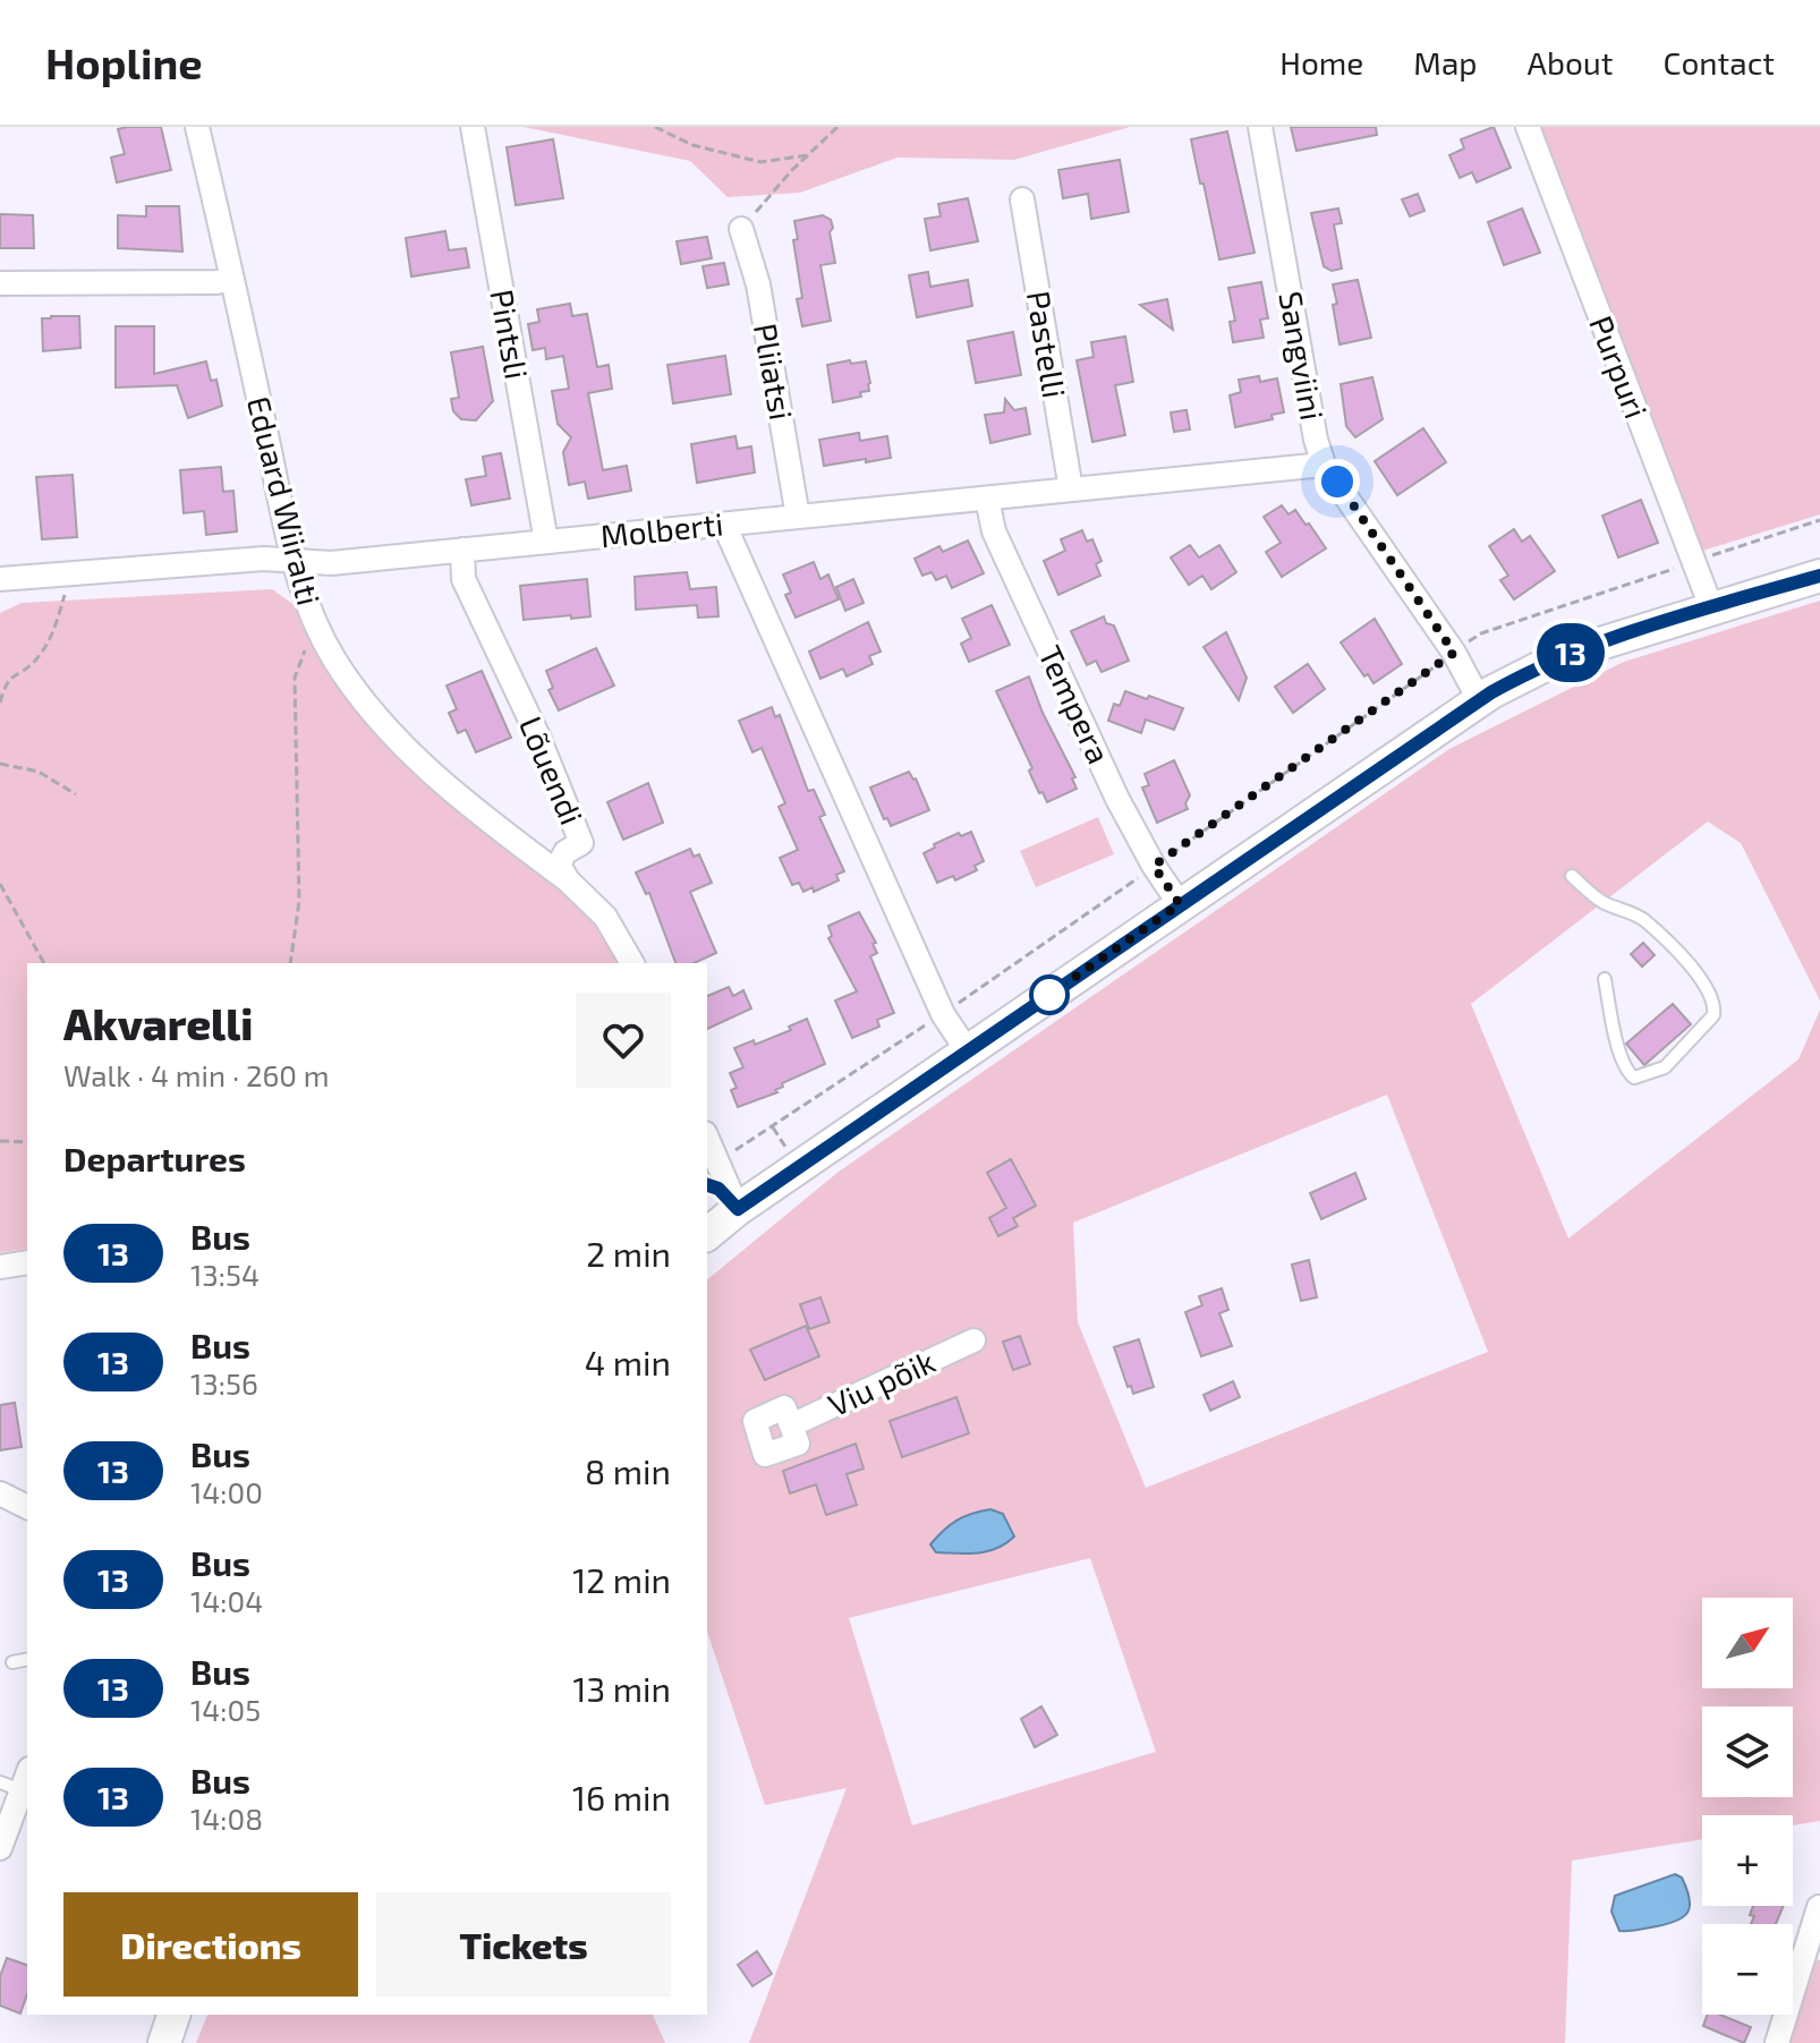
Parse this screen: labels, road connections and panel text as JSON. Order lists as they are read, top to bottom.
{
  "streets": {
    "street": [
      "Pintsli",
      "Pastelli",
      "Sangviini",
      "Purpuri",
      "Pliiatsi",
      "Eduard Wiiralti",
      "Molberti",
      "Tempera",
      "Lõuendi",
      "Viu põik"
    ]
  },
  "crossings": [
    ["Pintsli", "Molberti"],
    ["Pastelli", "Molberti"],
    ["Sangviini", "Molberti"],
    ["Pliiatsi", "Molberti"],
    ["Eduard Wiiralti", "Molberti"],
    ["Eduard Wiiralti", "Lõuendi"],
    ["Molberti", "Tempera"],
    ["Molberti", "Lõuendi"]
  ],
  "lines": ["bus line 13"],
  "north": "top right",
  "page": {
    "header": "Hopline",
    "nav": [
      "Home",
      "Map",
      "About",
      "Contact"
    ],
    "on_map": "13",
    "heading": [
      ["Akvarelli", "Walk · 4 min · 260 m"],
      "Departures"
    ],
    "list": [
      {
        "mark": "13",
        "name": "Bus",
        "note": "13:54",
        "value": "2 min"
      },
      {
        "mark": "13",
        "name": "Bus",
        "note": "13:56",
        "value": "4 min"
      },
      {
        "mark": "13",
        "name": "Bus",
        "note": "14:00",
        "value": "8 min"
      },
      {
        "mark": "13",
        "name": "Bus",
        "note": "14:04",
        "value": "12 min"
      },
      {
        "mark": "13",
        "name": "Bus",
        "note": "14:05",
        "value": "13 min"
      },
      {
        "mark": "13",
        "name": "Bus",
        "note": "14:08",
        "value": "16 min"
      }
    ],
    "map_buttons": ["+", "−"],
    "buttons": ["Directions", "Tickets"]
  }
}
